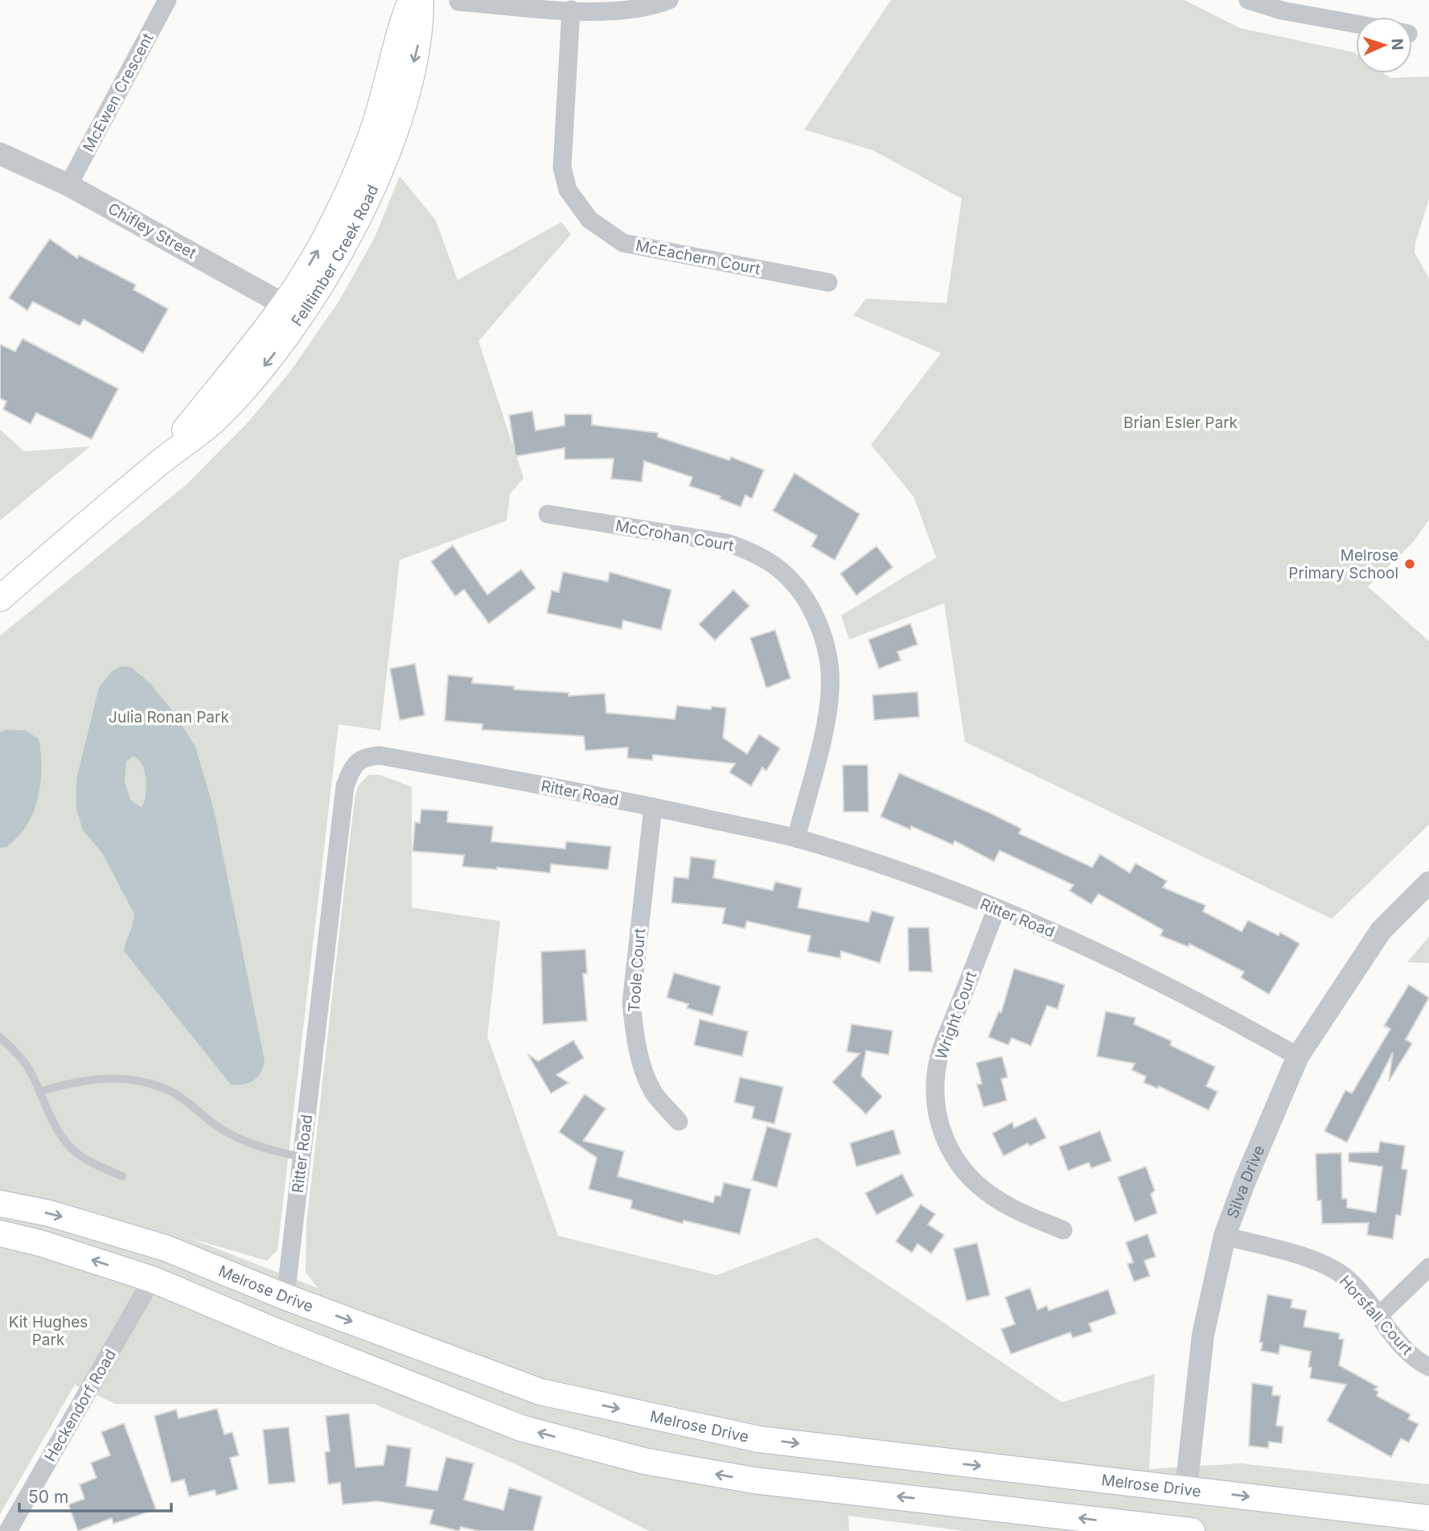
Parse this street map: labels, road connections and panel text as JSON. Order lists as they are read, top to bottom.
{
  "streets": {
    "main road": ["Felltimber Creek Road", "Silva Drive", "Melrose Drive"],
    "street": [
      "McEwen Crescent",
      "Chifley Street",
      "McEachern Court",
      "McCrohan Court",
      "Ritter Road",
      "Toole Court",
      "Wright Court",
      "Horsfall Court",
      "Heckendorf Road"
    ]
  },
  "crossings": [
    ["McEwen Crescent", "Chifley Street"],
    ["Chifley Street", "Felltimber Creek Road"],
    ["McCrohan Court", "Ritter Road"],
    ["Ritter Road", "Toole Court"],
    ["Ritter Road", "Wright Court"],
    ["Ritter Road", "Silva Drive"],
    ["Ritter Road", "Melrose Drive"],
    ["Silva Drive", "Melrose Drive"],
    ["Silva Drive", "Horsfall Court"]
  ],
  "parks": ["Brian Esler Park", "Julia Ronan Park", "Kit Hughes Park"],
  "places": ["Melrose Primary School"],
  "scale_bar": "50 m",
  "north": "right"
}
